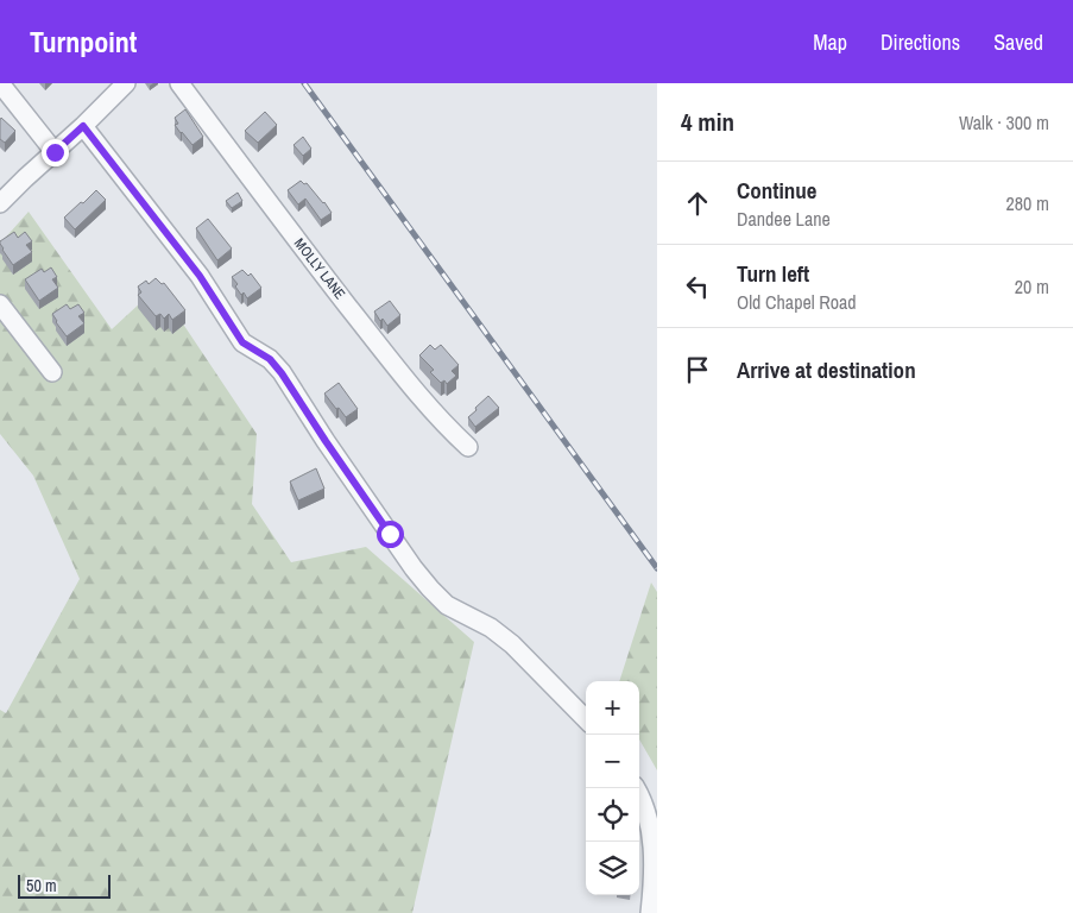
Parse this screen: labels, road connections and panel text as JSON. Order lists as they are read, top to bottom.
{
  "streets": {
    "street": ["MOLLY LANE"]
  },
  "scale_bar": "50 m",
  "page": {
    "header": "Turnpoint",
    "nav": ["Map", "Directions", "Saved"],
    "heading": ["4 min", "Walk · 300 m"],
    "list": [
      ["Continue", "Dandee Lane", "280 m"],
      ["Turn left", "Old Chapel Road", "20 m"],
      "Arrive at destination"
    ],
    "map_buttons": ["+", "−"],
    "scale": "50 m"
  }
}
